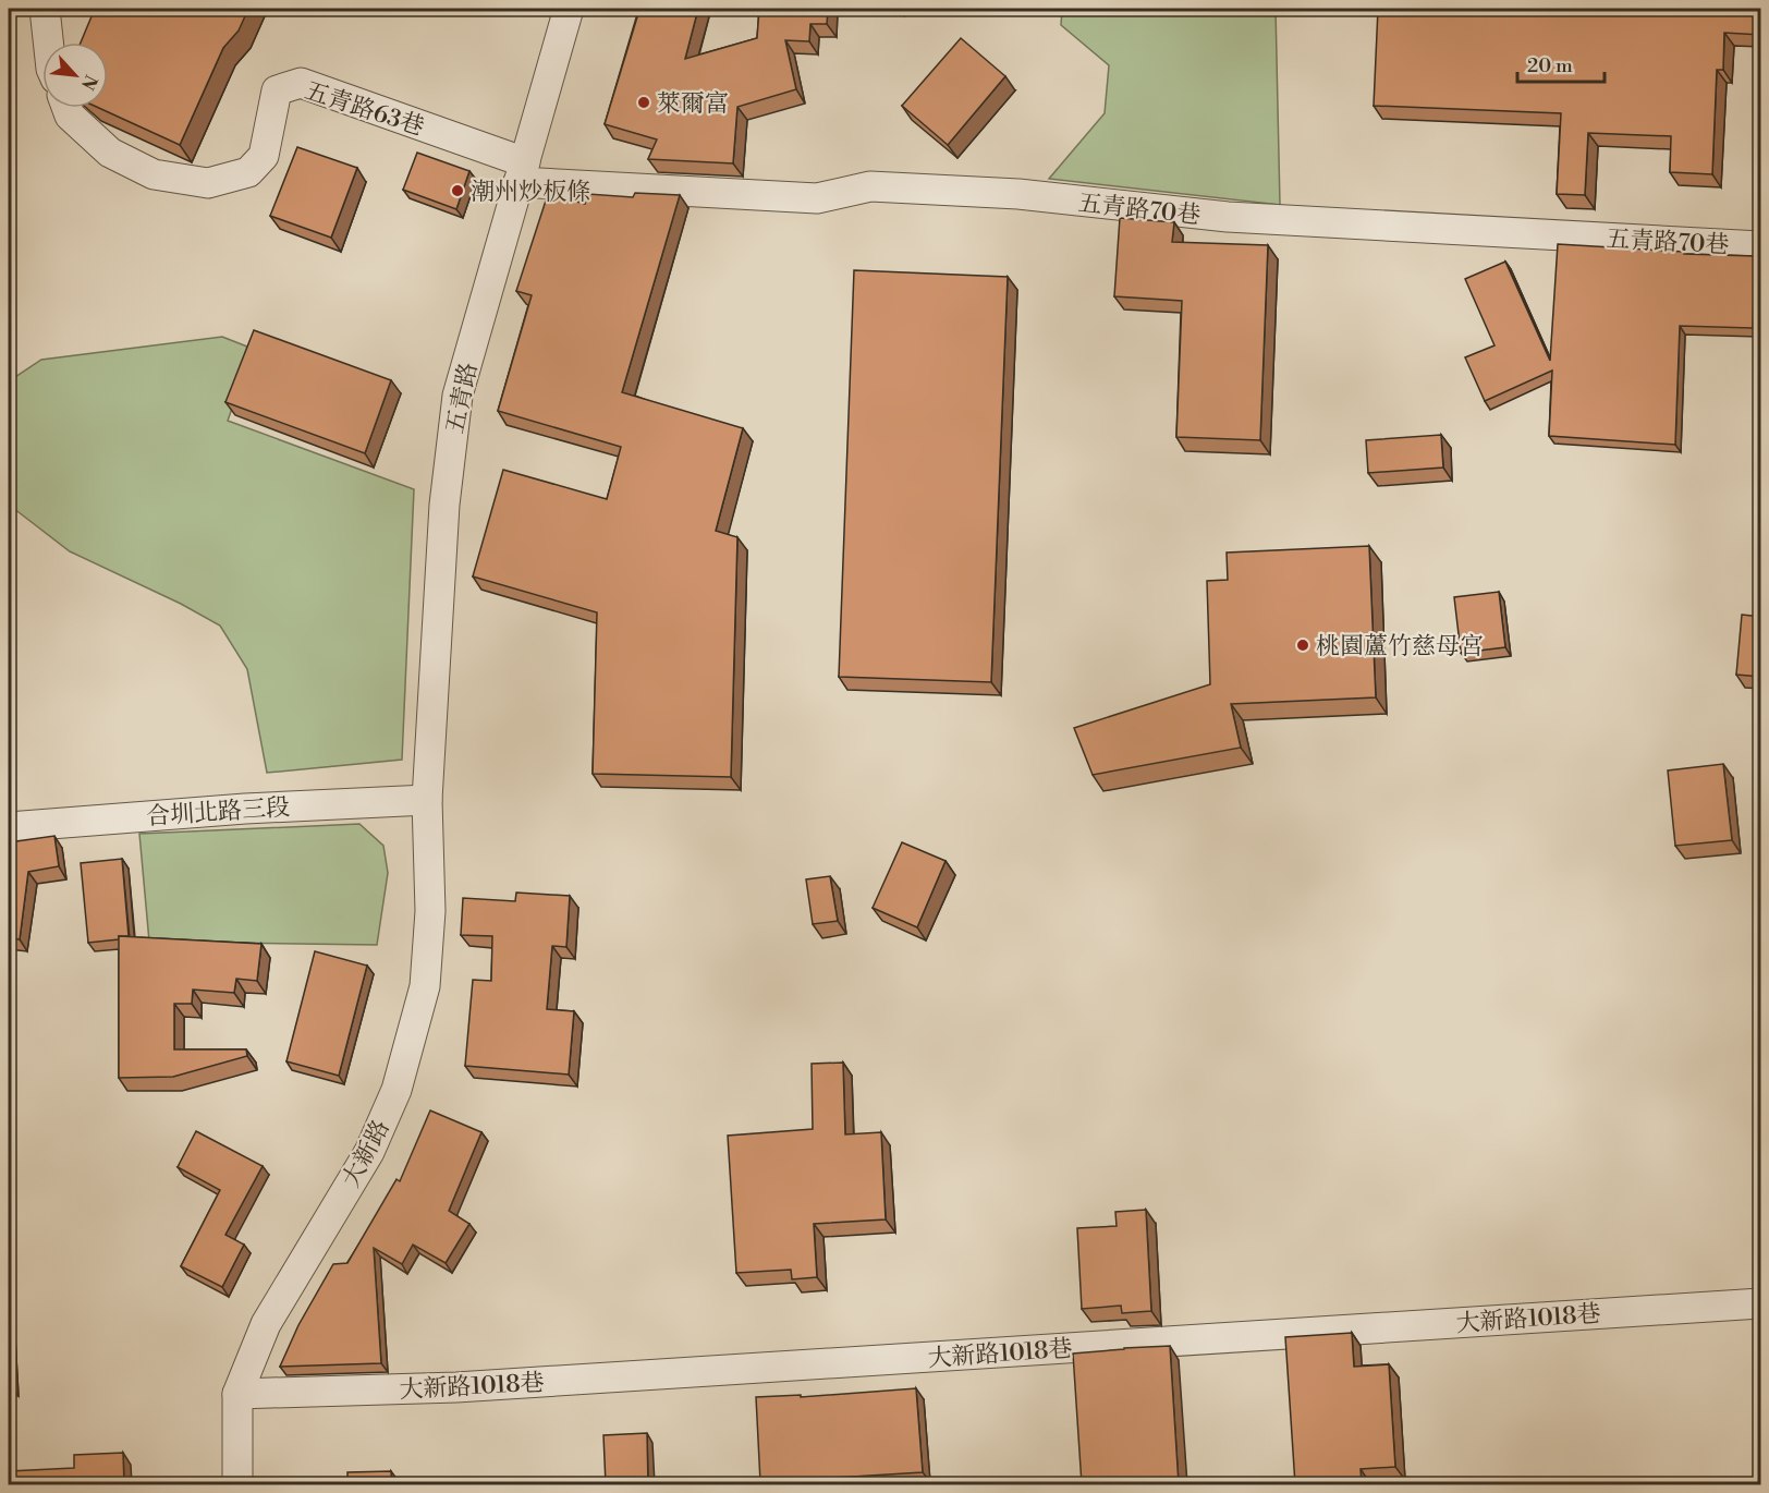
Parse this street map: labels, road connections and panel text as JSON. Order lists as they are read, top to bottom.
{
  "streets": {
    "street": [
      "五青路63巷",
      "五青路70巷",
      "五青路",
      "合圳北路三段",
      "大新路",
      "大新路1018巷"
    ]
  },
  "crossings": [
    ["五青路63巷", "五青路70巷"],
    ["五青路63巷", "五青路"],
    ["五青路70巷", "五青路"],
    ["五青路", "合圳北路三段"],
    ["五青路", "大新路"],
    ["合圳北路三段", "大新路"],
    ["大新路", "大新路1018巷"]
  ],
  "places": ["萊爾富", "潮州炒板條", "桃園蘆竹慈母宮"],
  "scale_bar": "20 m",
  "north": "bottom right"
}
